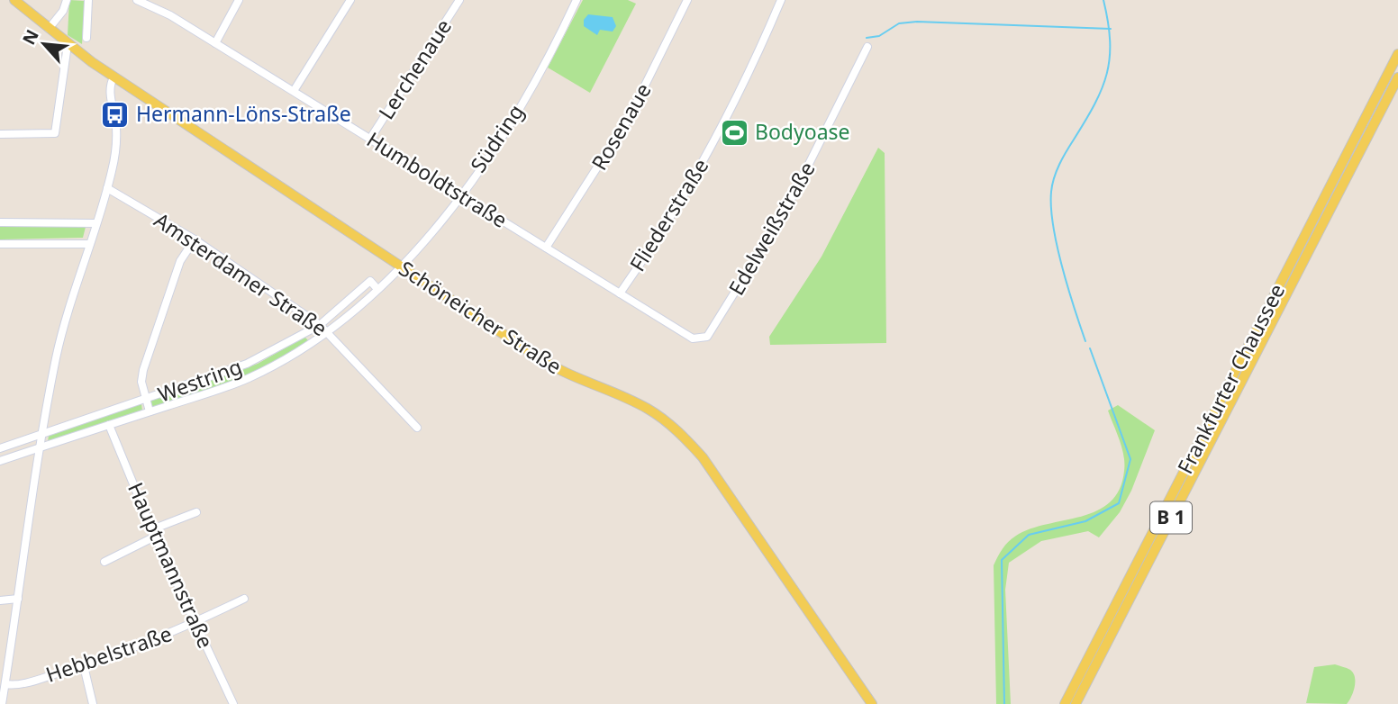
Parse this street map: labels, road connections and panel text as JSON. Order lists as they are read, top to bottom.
{
  "streets": {
    "main road": ["Schöneicher Straße", "Frankfurter Chaussee", "B 1"],
    "street": [
      "Lerchenaue",
      "Rosenaue",
      "Südring",
      "Humboldtstraße",
      "Fliederstraße",
      "Edelweißstraße",
      "Amsterdamer Straße",
      "Westring",
      "Hauptmannstraße",
      "Hebbelstraße"
    ]
  },
  "crossings": [
    ["Lerchenaue", "Humboldtstraße"],
    ["Rosenaue", "Humboldtstraße"],
    ["Südring", "Humboldtstraße"],
    ["Südring", "Schöneicher Straße"],
    ["Südring", "Westring"],
    ["Humboldtstraße", "Fliederstraße"],
    ["Humboldtstraße", "Edelweißstraße"],
    ["Amsterdamer Straße", "Westring"],
    ["Schöneicher Straße", "Westring"],
    ["Westring", "Hauptmannstraße"],
    ["Hauptmannstraße", "Hebbelstraße"]
  ],
  "places": {
    "bus stop": ["Hermann-Löns-Straße"],
    "sports": ["Bodyoase"]
  },
  "north": "top left"
}
